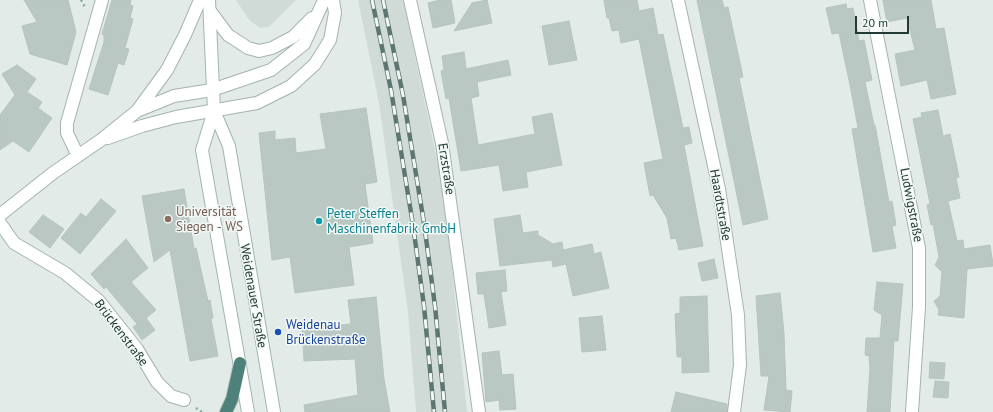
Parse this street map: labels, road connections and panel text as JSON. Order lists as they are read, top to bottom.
{
  "streets": {
    "street": [
      "Erzstraße",
      "Haardtstraße",
      "Ludwigstraße",
      "Weidenauer Straße",
      "Brückenstraße"
    ]
  },
  "places": ["Universität Siegen - WS", "Peter Steffen Maschinenfabrik GmbH", "Weidenau Brückenstraße"],
  "scale_bar": "20 m"
}
